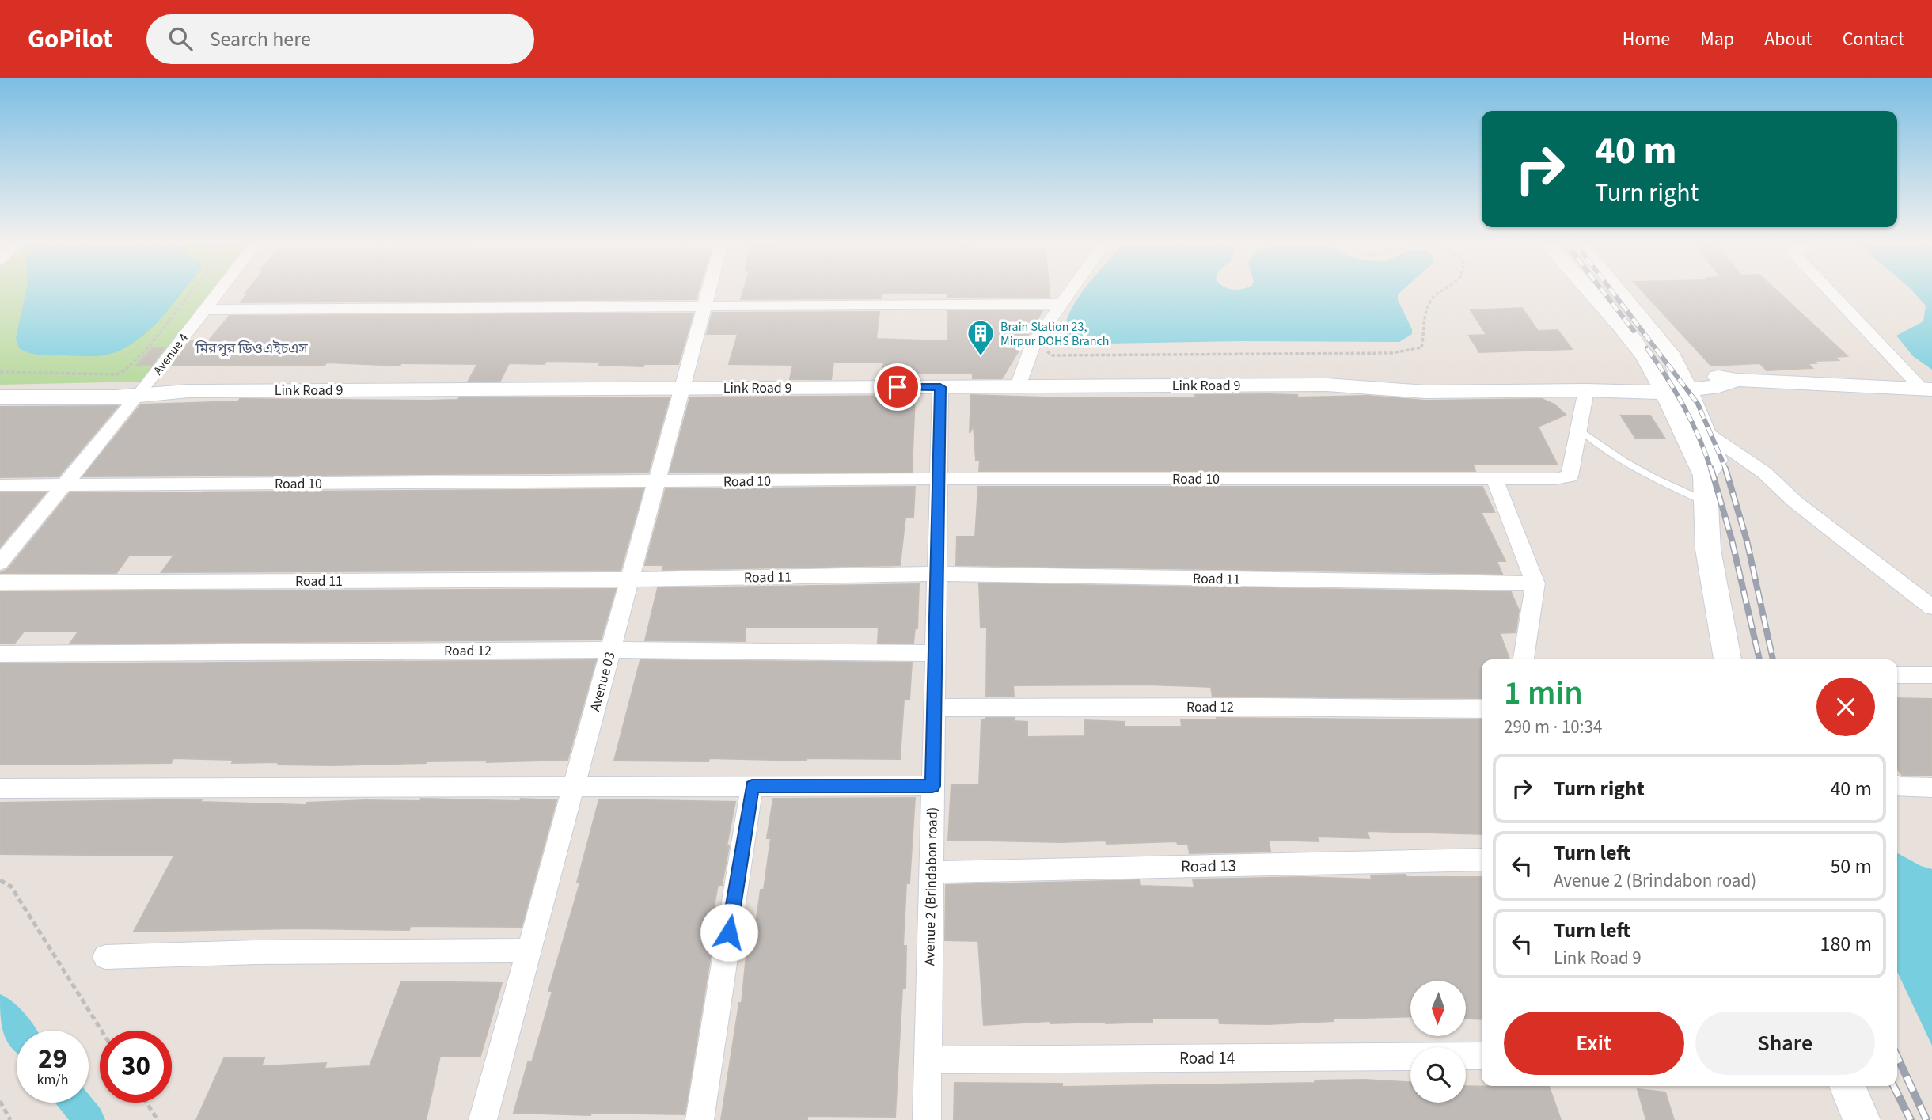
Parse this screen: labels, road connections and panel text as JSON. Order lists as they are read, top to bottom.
{
  "streets": {
    "main road": ["Link Road 9"],
    "street": [
      "Avenue 4",
      "Road 10",
      "Road 11",
      "Road 12",
      "Avenue 03",
      "Road 13",
      "Avenue 2 (Brindabon road)",
      "Road 14"
    ]
  },
  "crossings": [
    ["Avenue 4", "Link Road 9"],
    ["Avenue 4", "Road 10"],
    ["Link Road 9", "Avenue 03"],
    ["Link Road 9", "Avenue 2 (Brindabon road)"],
    ["Road 10", "Avenue 03"],
    ["Road 10", "Avenue 2 (Brindabon road)"],
    ["Road 11", "Avenue 03"],
    ["Road 11", "Avenue 2 (Brindabon road)"],
    ["Road 12", "Avenue 03"],
    ["Road 12", "Avenue 2 (Brindabon road)"],
    ["Road 13", "Avenue 2 (Brindabon road)"],
    ["Avenue 2 (Brindabon road)", "Road 14"]
  ],
  "districts": ["মিরপুর ডিওএইচএস"],
  "places": {
    "building": ["Brain Station 23, Mirpur DOHS Branch"]
  },
  "north": "bottom",
  "page": {
    "header": "GoPilot",
    "search": "Search here",
    "nav": [
      "Home",
      "Map",
      "About",
      "Contact"
    ],
    "turn": ["40 m", "Turn right"],
    "heading": ["1 min", "290 m · 10:34"],
    "list": [
      {
        "name": "Turn right",
        "value": "40 m"
      },
      {
        "name": "Turn left",
        "note": "Avenue 2 (Brindabon road)",
        "value": "50 m"
      },
      {
        "name": "Turn left",
        "note": "Link Road 9",
        "value": "180 m"
      }
    ],
    "buttons": ["Exit", "Share"],
    "speed": "29 km/h",
    "limit": "30"
  }
}
